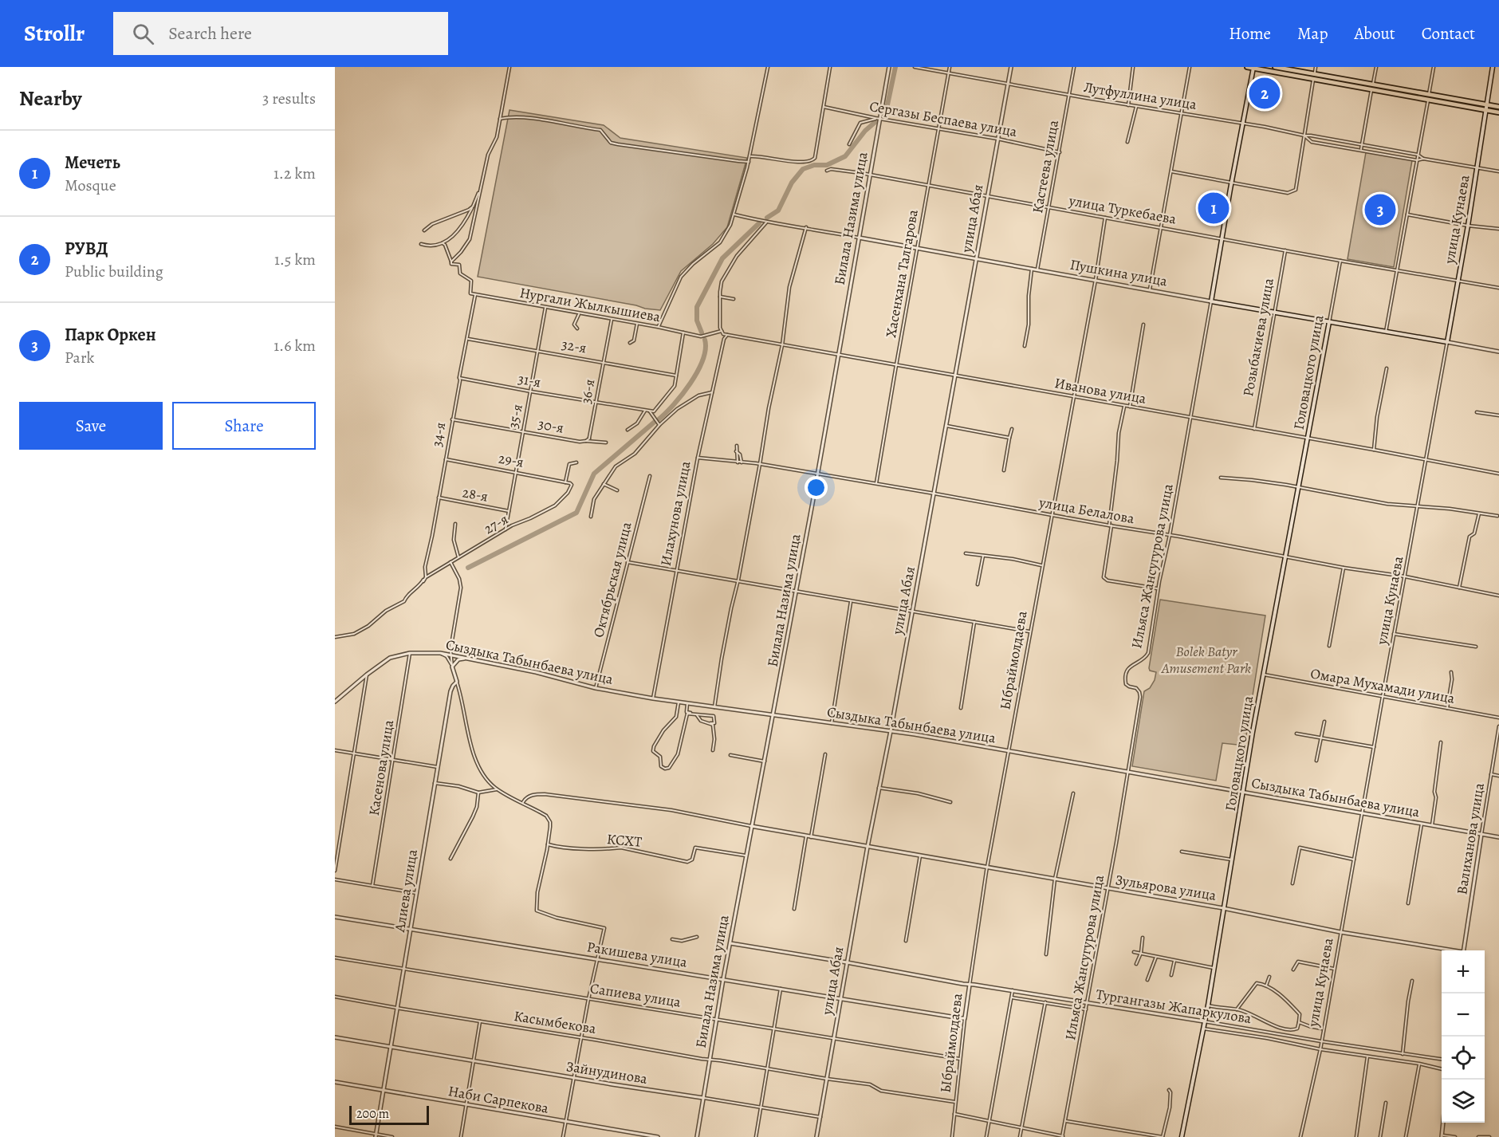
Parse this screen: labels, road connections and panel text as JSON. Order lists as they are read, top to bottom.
{
  "streets": {
    "main road": [
      "улица Кунаева",
      "Пушкина улица",
      "Головацкого улица",
      "Ильяса Жансугурова улица"
    ],
    "street": [
      "Лутфуллина улица",
      "Сергазы Беспаева улица",
      "Кастеева улица",
      "улица Туркебаева",
      "Билала Назима улица",
      "улица Абая",
      "Хасенхана Талгарова",
      "Нургали Жылкышиева",
      "Розыбакиева улица",
      "32-я",
      "31-я",
      "Иванова улица",
      "36-я",
      "35-я",
      "30-я",
      "34-я",
      "29-я",
      "28-я",
      "улица Белалова",
      "Илахунова улица",
      "27-я",
      "Октябрьская улица",
      "Ыбраймолдаева",
      "Сыздыка Табынбаева улица",
      "Омара Мухамади улица",
      "Касенова улица",
      "Валиханова улица",
      "КСХТ",
      "Зульярова улица",
      "Алиева улица",
      "Ракишева улица",
      "Сапиева улица",
      "Тургангазы Жапаркулова",
      "Касымбекова",
      "Зайнудинова",
      "Наби Сарпекова"
    ]
  },
  "crossings": [
    ["Лутфуллина улица", "Кастеева улица"],
    ["Лутфуллина улица", "улица Абая"],
    ["Лутфуллина улица", "улица Кунаева"],
    ["Лутфуллина улица", "Хасенхана Талгарова"],
    ["Лутфуллина улица", "Ильяса Жансугурова улица"],
    ["Сергазы Беспаева улица", "Кастеева улица"],
    ["Сергазы Беспаева улица", "Билала Назима улица"],
    ["Сергазы Беспаева улица", "улица Абая"],
    ["Сергазы Беспаева улица", "Хасенхана Талгарова"],
    ["Кастеева улица", "улица Туркебаева"],
    ["Кастеева улица", "Пушкина улица"],
    ["улица Туркебаева", "Билала Назима улица"],
    ["улица Туркебаева", "улица Абая"],
    ["улица Туркебаева", "улица Кунаева"],
    ["улица Туркебаева", "Хасенхана Талгарова"],
    ["улица Туркебаева", "Розыбакиева улица"],
    ["улица Туркебаева", "Головацкого улица"],
    ["улица Туркебаева", "Ильяса Жансугурова улица"],
    ["улица Туркебаева", "Ыбраймолдаева"],
    ["Билала Назима улица", "Пушкина улица"],
    ["Билала Назима улица", "Иванова улица"],
    ["Билала Назима улица", "улица Белалова"],
    ["Билала Назима улица", "Сыздыка Табынбаева улица"],
    ["Билала Назима улица", "КСХТ"],
    ["Билала Назима улица", "Зульярова улица"],
    ["Билала Назима улица", "Ракишева улица"],
    ["Билала Назима улица", "Сапиева улица"],
    ["Билала Назима улица", "Тургангазы Жапаркулова"],
    ["Билала Назима улица", "Касымбекова"],
    ["Билала Назима улица", "Зайнудинова"],
    ["улица Абая", "Пушкина улица"],
    ["улица Абая", "Иванова улица"],
    ["улица Абая", "улица Белалова"],
    ["улица Абая", "Сыздыка Табынбаева улица"],
    ["улица Абая", "Зульярова улица"],
    ["улица Абая", "Ракишева улица"],
    ["улица Абая", "Сапиева улица"],
    ["улица Абая", "Тургангазы Жапаркулова"],
    ["улица Абая", "Касымбекова"],
    ["улица Абая", "Зайнудинова"],
    ["улица Кунаева", "Пушкина улица"],
    ["улица Кунаева", "Иванова улица"],
    ["улица Кунаева", "улица Белалова"],
    ["улица Кунаева", "Сыздыка Табынбаева улица"],
    ["улица Кунаева", "Омара Мухамади улица"],
    ["улица Кунаева", "Зульярова улица"],
    ["улица Кунаева", "Тургангазы Жапаркулова"],
    ["Пушкина улица", "Хасенхана Талгарова"],
    ["Пушкина улица", "Розыбакиева улица"],
    ["Пушкина улица", "Головацкого улица"],
    ["Пушкина улица", "Ильяса Жансугурова улица"],
    ["Пушкина улица", "Ыбраймолдаева"],
    ["Хасенхана Талгарова", "Иванова улица"],
    ["Хасенхана Талгарова", "улица Белалова"],
    ["Нургали Жылкышиева", "Иванова улица"],
    ["Нургали Жылкышиева", "36-я"],
    ["Нургали Жылкышиева", "35-я"],
    ["Нургали Жылкышиева", "34-я"],
    ["Розыбакиева улица", "Иванова улица"],
    ["32-я", "36-я"],
    ["32-я", "35-я"],
    ["32-я", "34-я"],
    ["Головацкого улица", "Иванова улица"],
    ["Головацкого улица", "улица Белалова"],
    ["Головацкого улица", "Сыздыка Табынбаева улица"],
    ["Головацкого улица", "Омара Мухамади улица"],
    ["Головацкого улица", "Зульярова улица"],
    ["Головацкого улица", "Тургангазы Жапаркулова"],
    ["31-я", "36-я"],
    ["31-я", "35-я"],
    ["31-я", "34-я"],
    ["Иванова улица", "Илахунова улица"],
    ["Иванова улица", "Ильяса Жансугурова улица"],
    ["Иванова улица", "Ыбраймолдаева"],
    ["35-я", "30-я"],
    ["35-я", "29-я"],
    ["35-я", "28-я"],
    ["35-я", "27-я"],
    ["30-я", "34-я"],
    ["34-я", "29-я"],
    ["34-я", "28-я"],
    ["34-я", "27-я"],
    ["29-я", "27-я"],
    ["улица Белалова", "Илахунова улица"],
    ["улица Белалова", "Ильяса Жансугурова улица"],
    ["улица Белалова", "Ыбраймолдаева"],
    ["Илахунова улица", "Сыздыка Табынбаева улица"],
    ["Ильяса Жансугурова улица", "Сыздыка Табынбаева улица"],
    ["Ильяса Жансугурова улица", "Зульярова улица"],
    ["Ильяса Жансугурова улица", "Тургангазы Жапаркулова"],
    ["Октябрьская улица", "Сыздыка Табынбаева улица"],
    ["Ыбраймолдаева", "Сыздыка Табынбаева улица"],
    ["Ыбраймолдаева", "Зульярова улица"],
    ["Ыбраймолдаева", "Ракишева улица"],
    ["Ыбраймолдаева", "Сапиева улица"],
    ["Ыбраймолдаева", "Тургангазы Жапаркулова"],
    ["Ыбраймолдаева", "Касымбекова"],
    ["Сыздыка Табынбаева улица", "Касенова улица"],
    ["Сыздыка Табынбаева улица", "Валиханова улица"],
    ["Алиева улица", "Ракишева улица"],
    ["Алиева улица", "Сапиева улица"],
    ["Алиева улица", "Касымбекова"],
    ["Алиева улица", "Зайнудинова"],
    ["Алиева улица", "Наби Сарпекова"]
  ],
  "parks": ["Bolek Batyr Amusement Park"],
  "scale_bar": "200 m",
  "page": {
    "header": "Strollr",
    "search": "Search here",
    "nav": [
      "Home",
      "Map",
      "About",
      "Contact"
    ],
    "heading": ["Nearby", "3 results"],
    "pins": ["2", "1", "3"],
    "list": [
      {
        "mark": "1",
        "name": "Мечеть",
        "note": "Mosque",
        "value": "1.2 km"
      },
      {
        "mark": "2",
        "name": "РУВД",
        "note": "Public building",
        "value": "1.5 km"
      },
      {
        "mark": "3",
        "name": "Парк Оркен",
        "note": "Park",
        "value": "1.6 km"
      }
    ],
    "buttons": ["Save", "Share"],
    "map_buttons": ["+", "−"],
    "scale": "200 m"
  }
}
